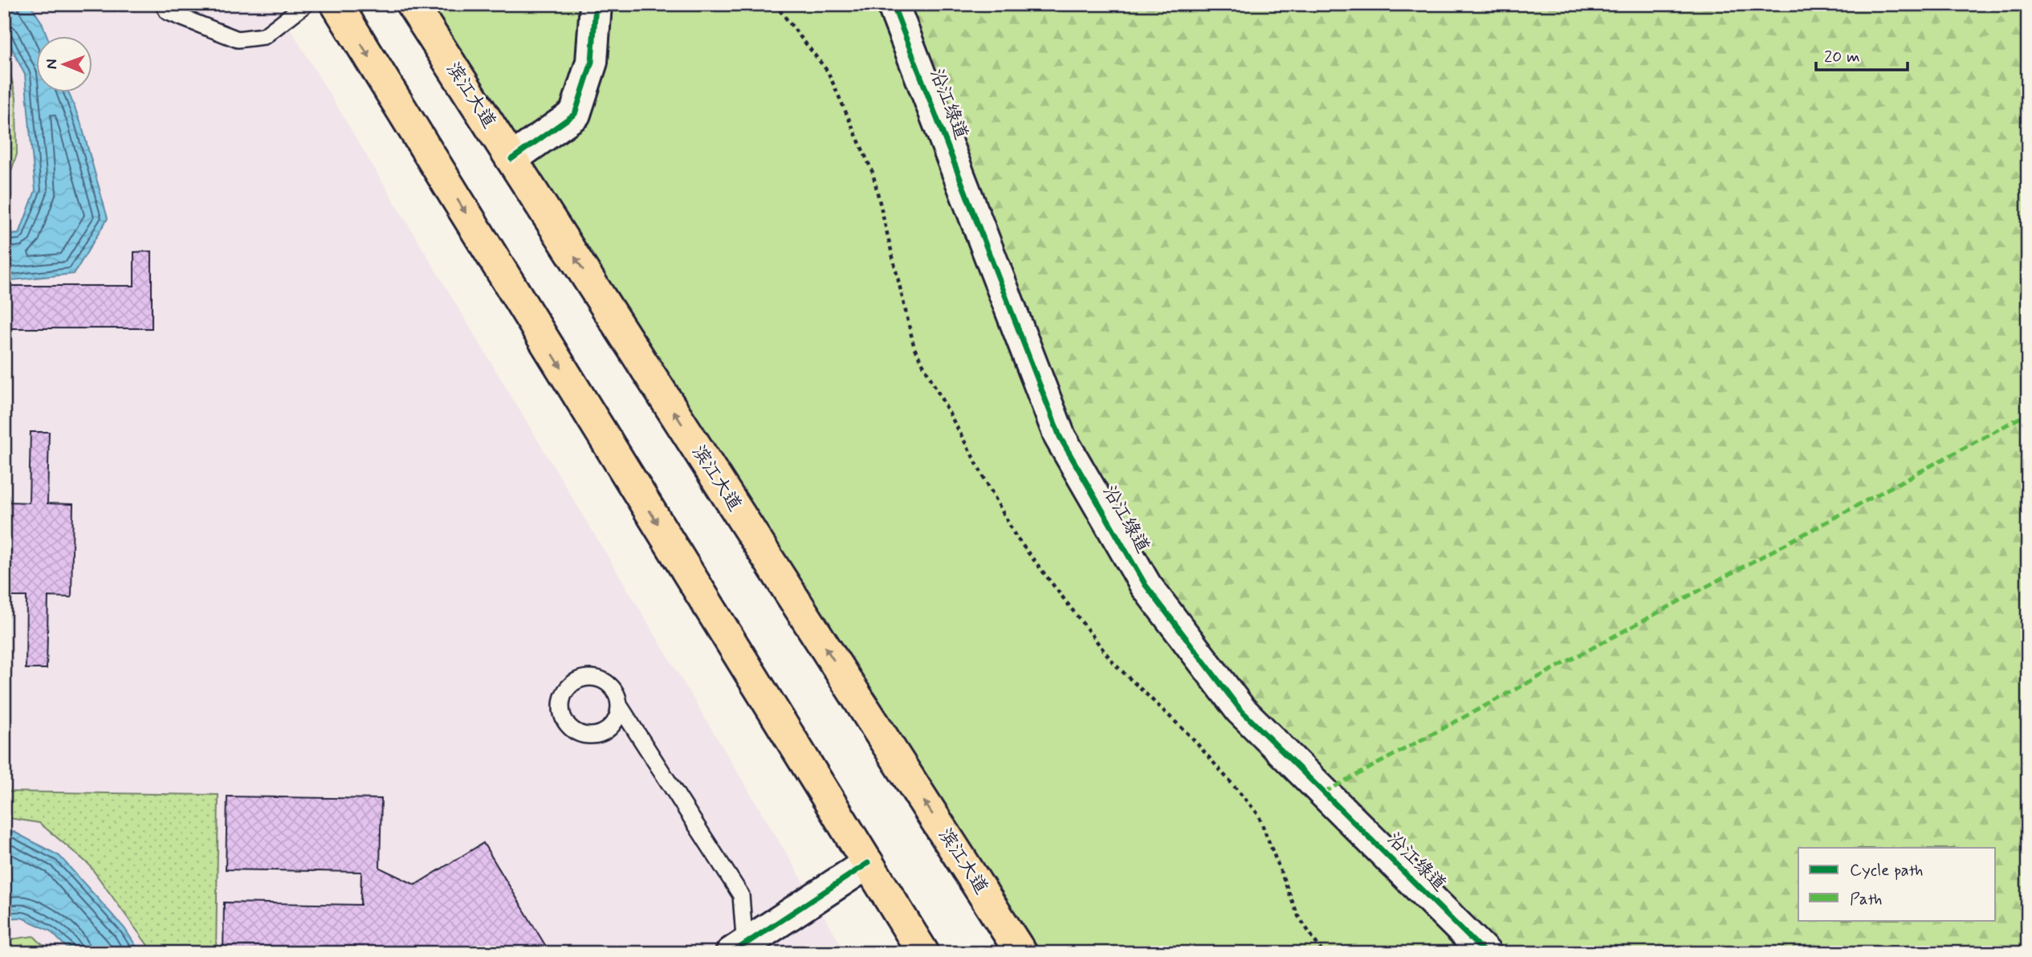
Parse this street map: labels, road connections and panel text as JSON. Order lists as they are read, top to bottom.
{
  "streets": {
    "main road": ["滨江大道"],
    "street": ["沿江绿道"]
  },
  "legend": ["Cycle path", "Path"],
  "scale_bar": "20 m",
  "north": "left"
}
